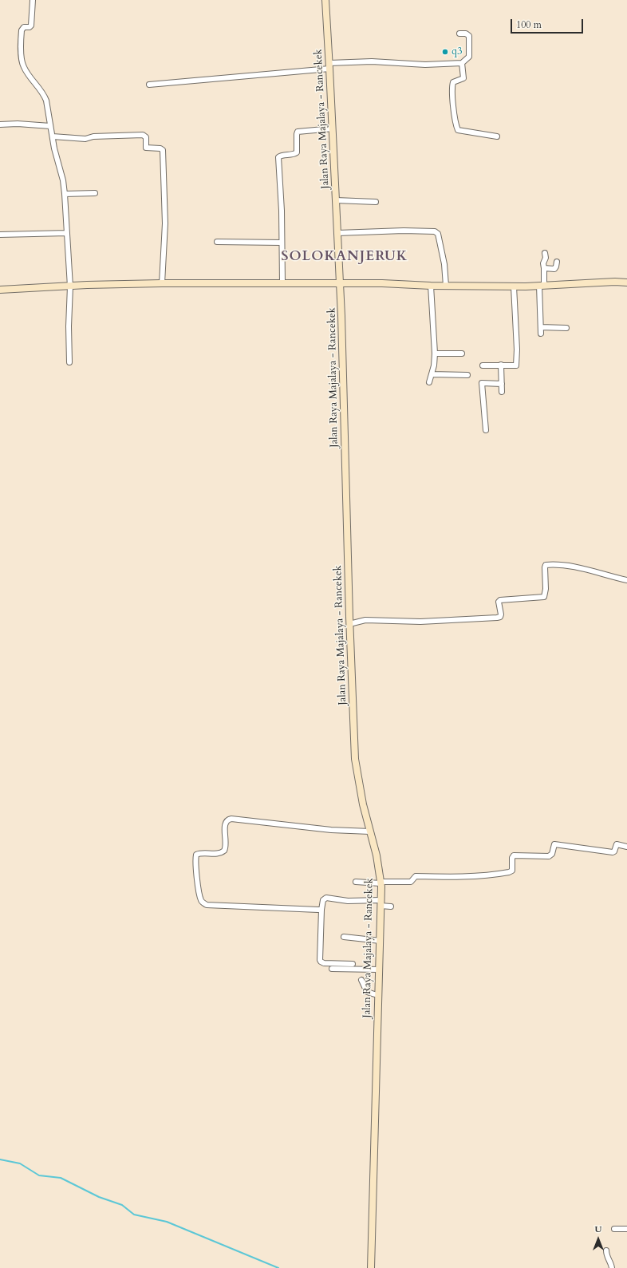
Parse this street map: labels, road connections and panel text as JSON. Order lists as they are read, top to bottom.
{
  "streets": {
    "main road": ["Jalan Raya Majalaya - Rancekek"]
  },
  "districts": ["SOLOKANJERUK"],
  "places": ["q3"],
  "scale_bar": "100 m",
  "north": "top"
}
